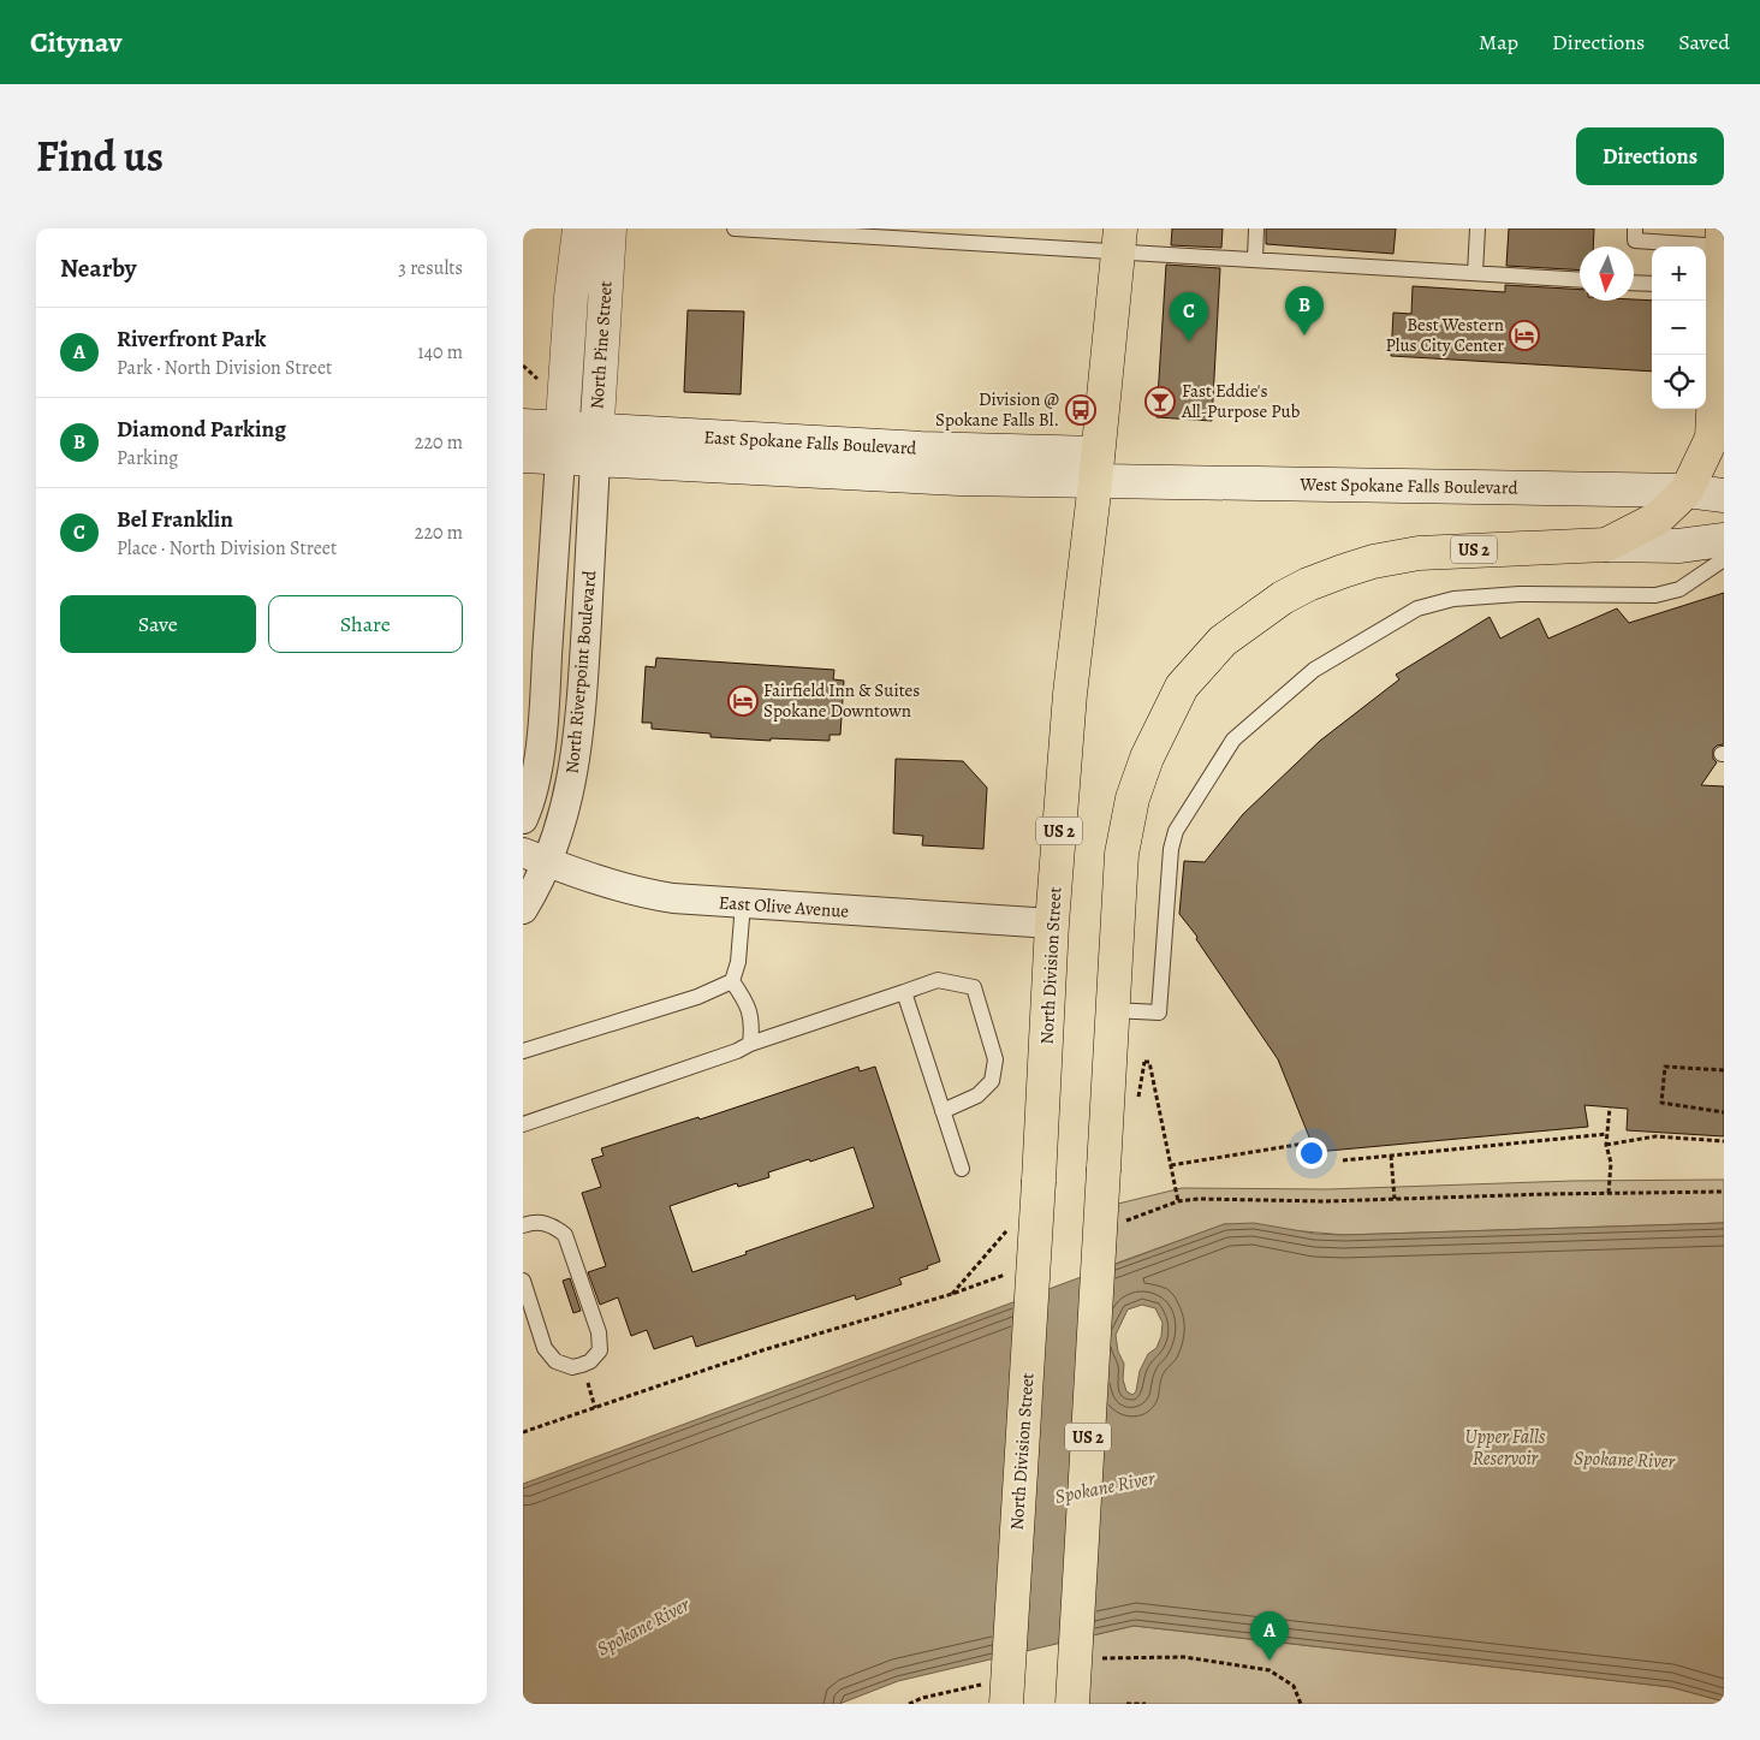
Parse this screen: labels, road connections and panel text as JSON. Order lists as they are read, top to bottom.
{
  "streets": {
    "main road": [
      "North Pine Street",
      "East Spokane Falls Boulevard",
      "West Spokane Falls Boulevard",
      "US 2",
      "North Division Street"
    ],
    "street": ["North Riverpoint Boulevard", "East Olive Avenue"]
  },
  "crossings": [
    ["North Pine Street", "East Spokane Falls Boulevard"],
    ["North Pine Street", "North Riverpoint Boulevard"],
    ["East Spokane Falls Boulevard", "West Spokane Falls Boulevard"],
    ["East Spokane Falls Boulevard", "North Riverpoint Boulevard"],
    ["East Spokane Falls Boulevard", "North Division Street"],
    ["West Spokane Falls Boulevard", "US 2"],
    ["West Spokane Falls Boulevard", "North Division Street"],
    ["North Riverpoint Boulevard", "East Olive Avenue"],
    ["East Olive Avenue", "North Division Street"]
  ],
  "water": ["Upper Falls Reservoir", "Spokane River"],
  "places": {
    "hotel": ["Best Western Plus City Center", "Fairfield Inn & Suites Spokane Downtown"],
    "bar": ["Fast Eddie's All-Purpose Pub"],
    "bus stop": ["Division @ Spokane Falls Bl."]
  },
  "north": "bottom",
  "page": {
    "header": "Citynav",
    "nav": ["Map", "Directions", "Saved"],
    "title": "Find us",
    "buttons": [
      "Directions",
      ["Save", "Share"]
    ],
    "heading": ["Nearby", "3 results"],
    "map_buttons": ["+", "−"],
    "pins": ["B", "C", "A"],
    "list": [
      {
        "mark": "A",
        "name": "Riverfront Park",
        "note": "Park · North Division Street",
        "value": "140 m"
      },
      {
        "mark": "B",
        "name": "Diamond Parking",
        "note": "Parking",
        "value": "220 m"
      },
      {
        "mark": "C",
        "name": "Bel Franklin",
        "note": "Place · North Division Street",
        "value": "220 m"
      }
    ]
  }
}
